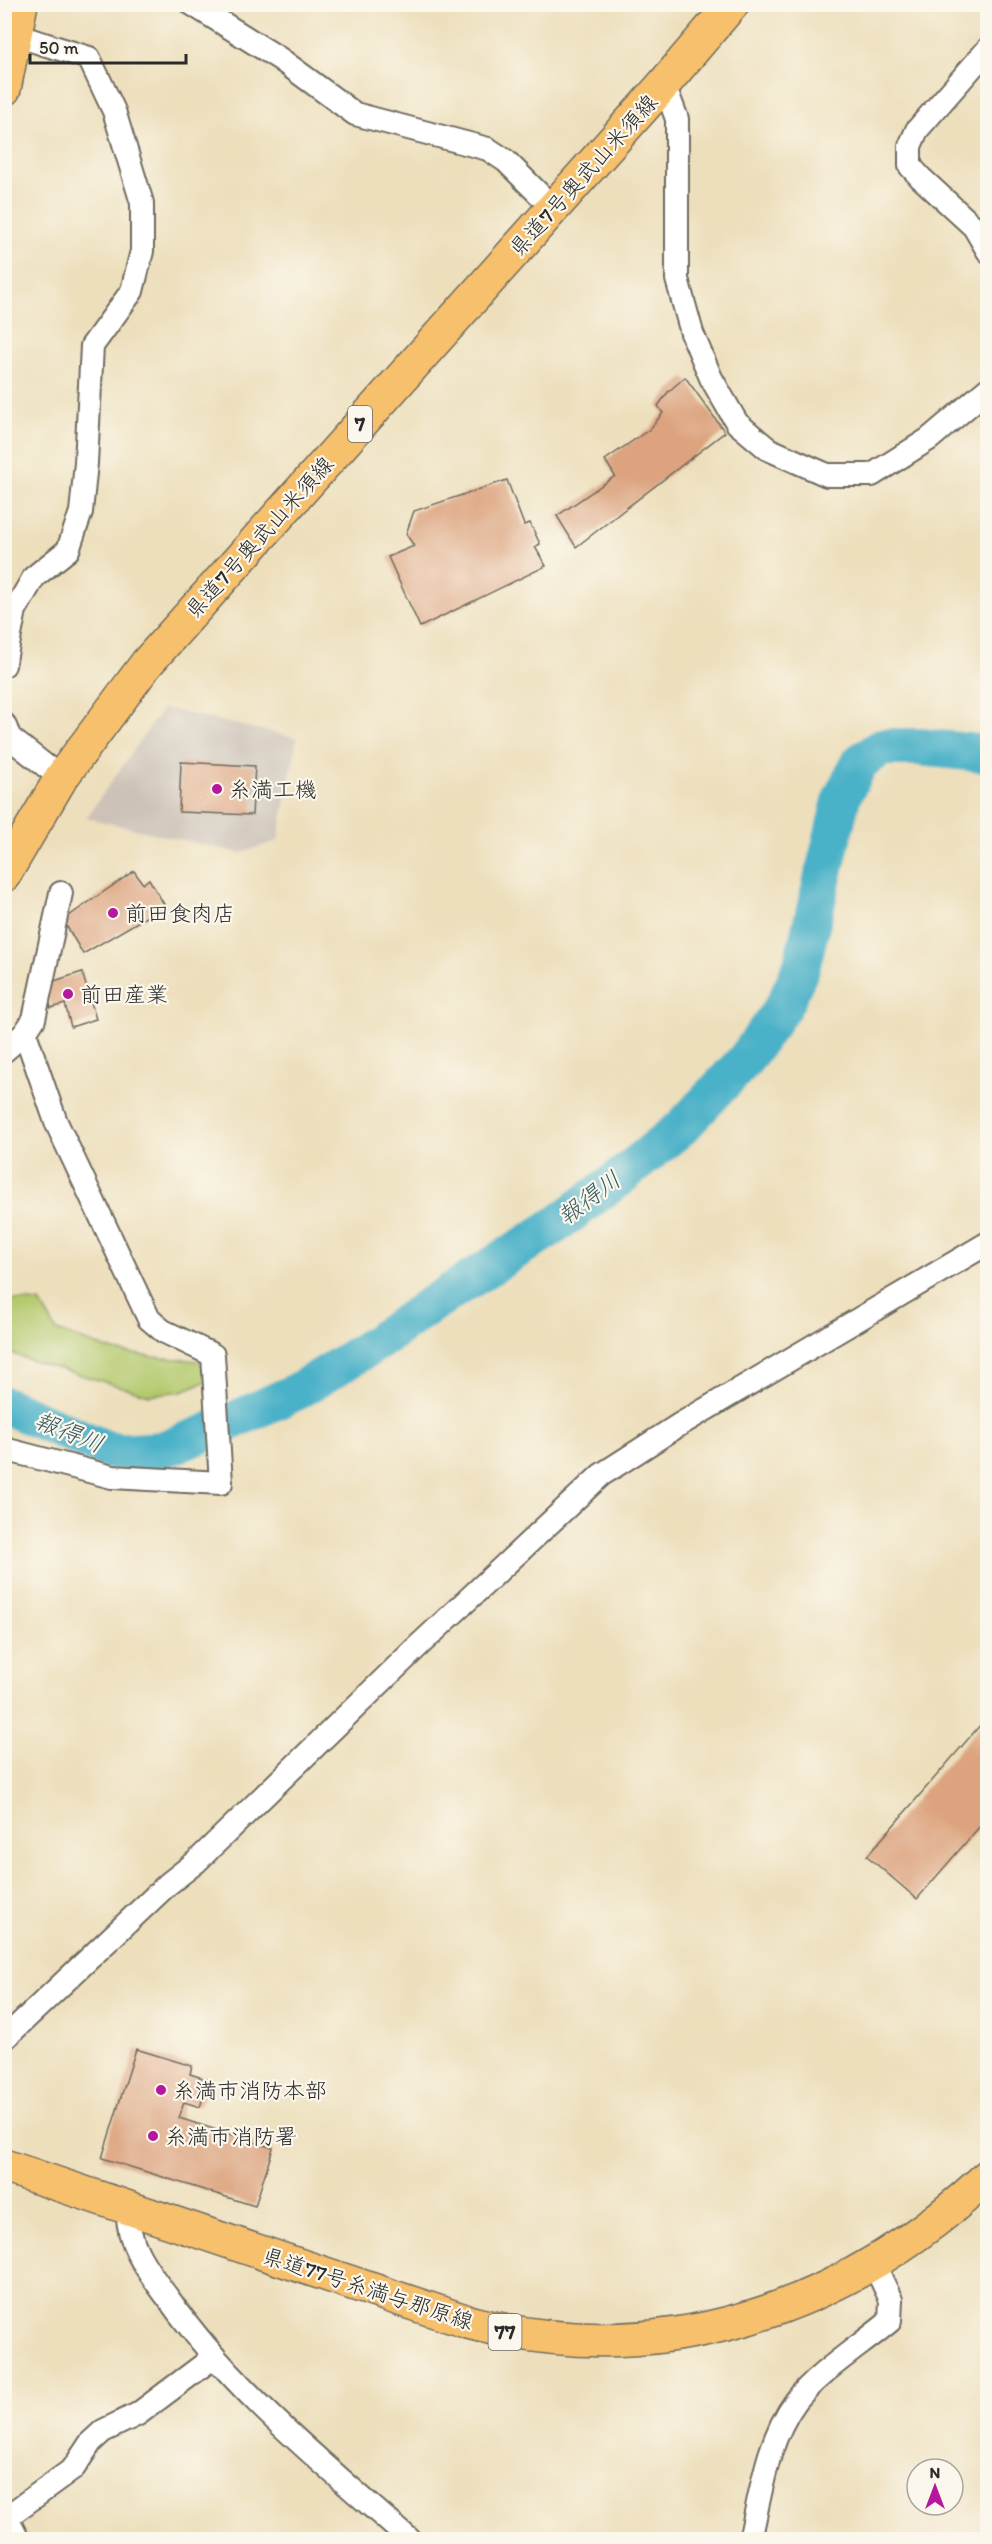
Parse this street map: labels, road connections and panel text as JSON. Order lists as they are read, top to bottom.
{
  "streets": {
    "main road": [
      "県道7号奥武山米須線",
      "7",
      "県道77号糸満与那原線",
      "77"
    ]
  },
  "water": ["報得川"],
  "places": [
    "糸満工機",
    "前田食肉店",
    "前田産業",
    "糸満市消防本部",
    "糸満市消防署"
  ],
  "scale_bar": "50 m",
  "north": "top"
}
